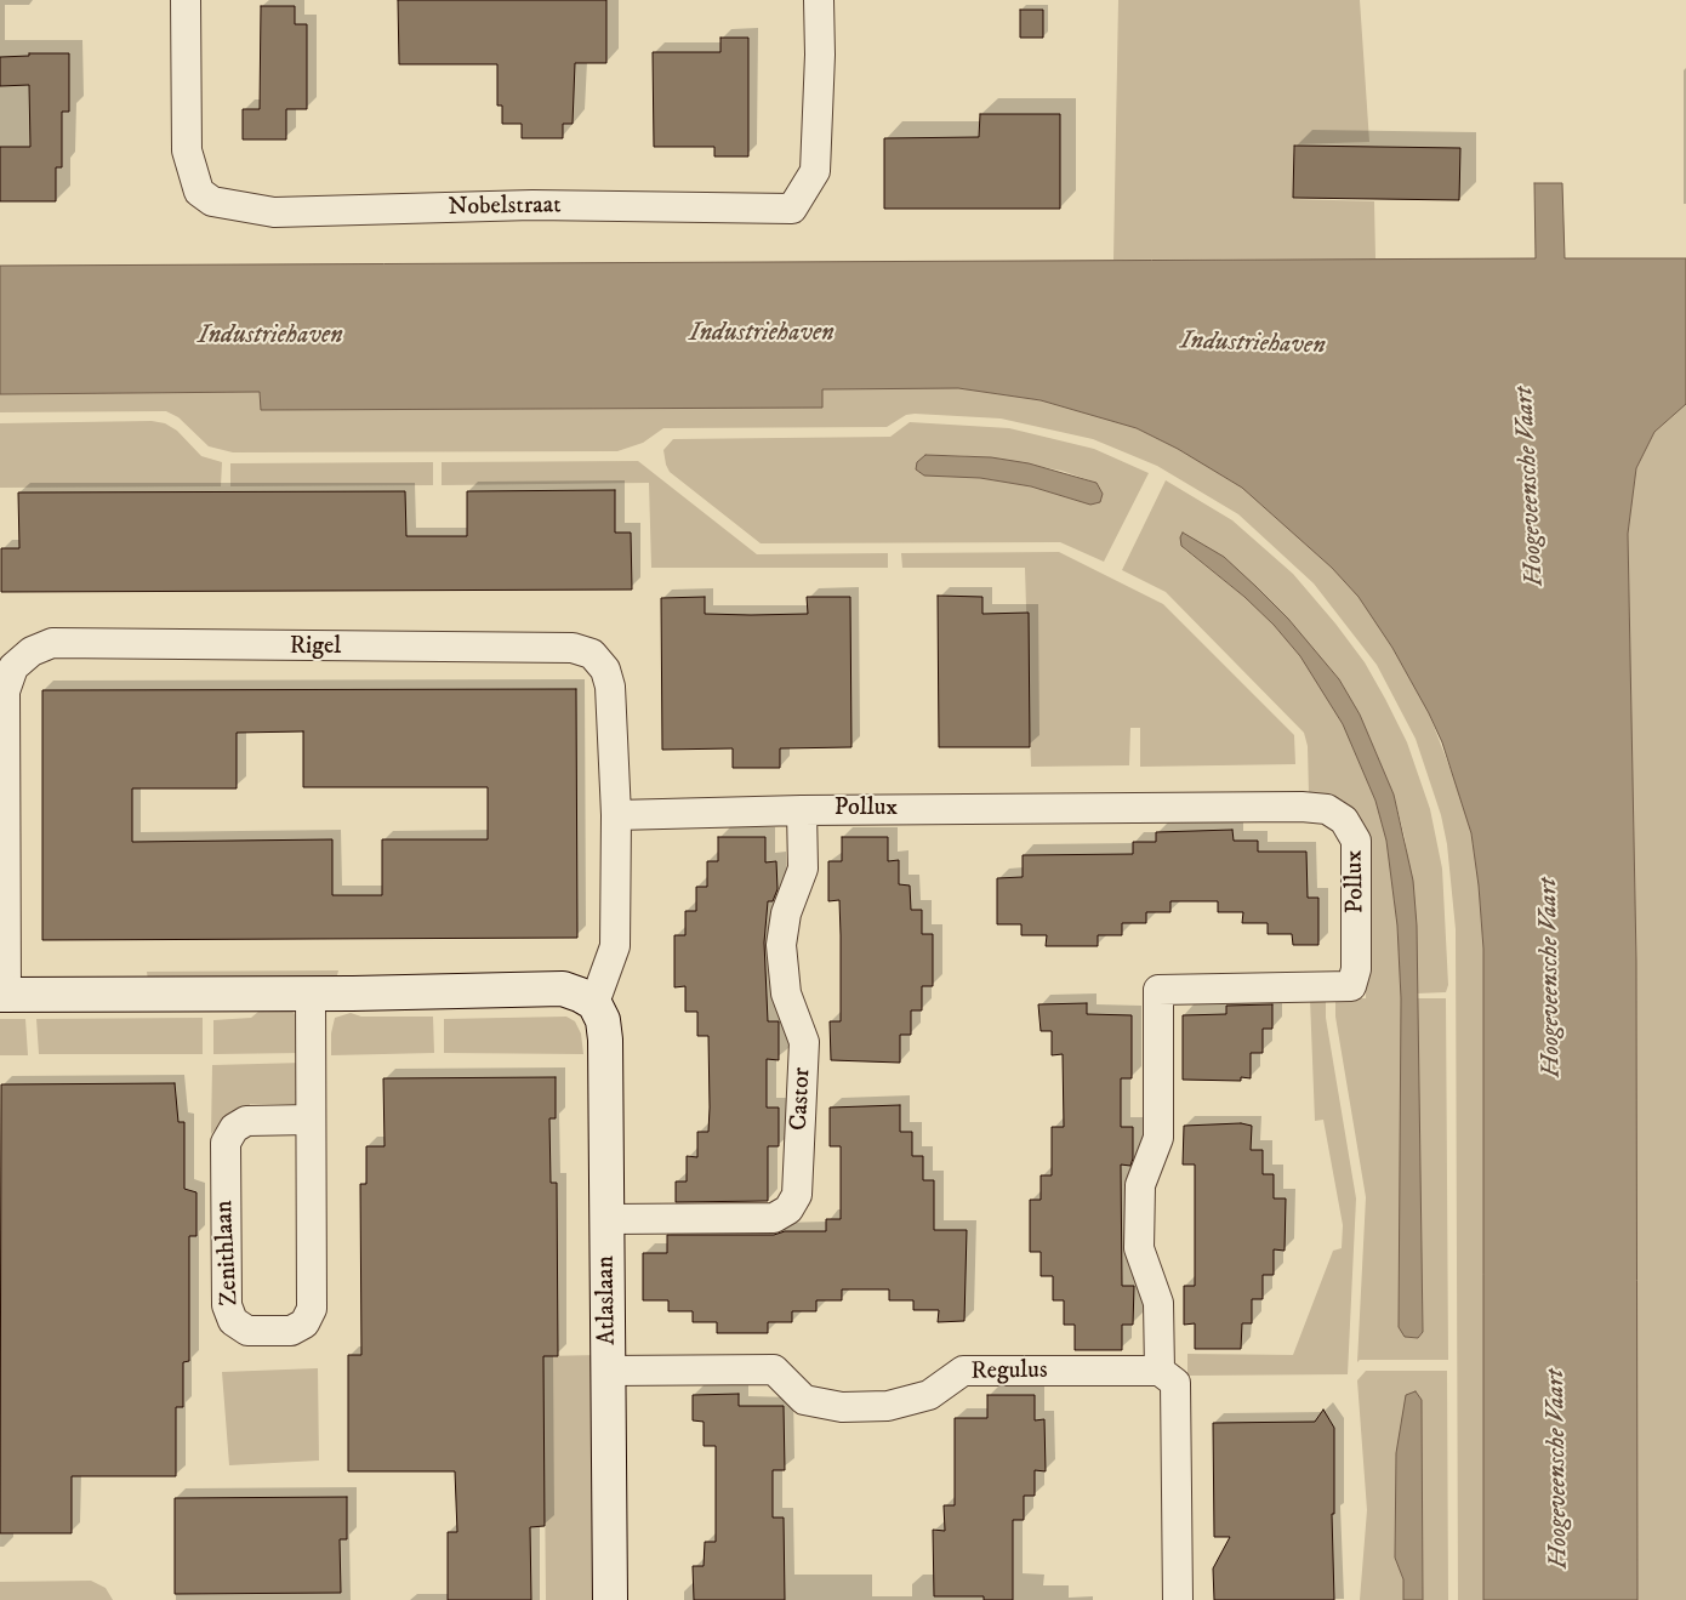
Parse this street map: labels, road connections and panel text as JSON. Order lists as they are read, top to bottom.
{
  "streets": {
    "street": [
      "Nobelstraat",
      "Rigel",
      "Pollux",
      "Castor",
      "Zenithlaan",
      "Atlaslaan",
      "Regulus"
    ]
  },
  "crossings": [
    ["Rigel", "Pollux"],
    ["Rigel", "Atlaslaan"],
    ["Pollux", "Castor"],
    ["Pollux", "Regulus"],
    ["Castor", "Atlaslaan"],
    ["Atlaslaan", "Regulus"]
  ],
  "water": ["Industriehaven", "Hoogeveensche Vaart"]
}
